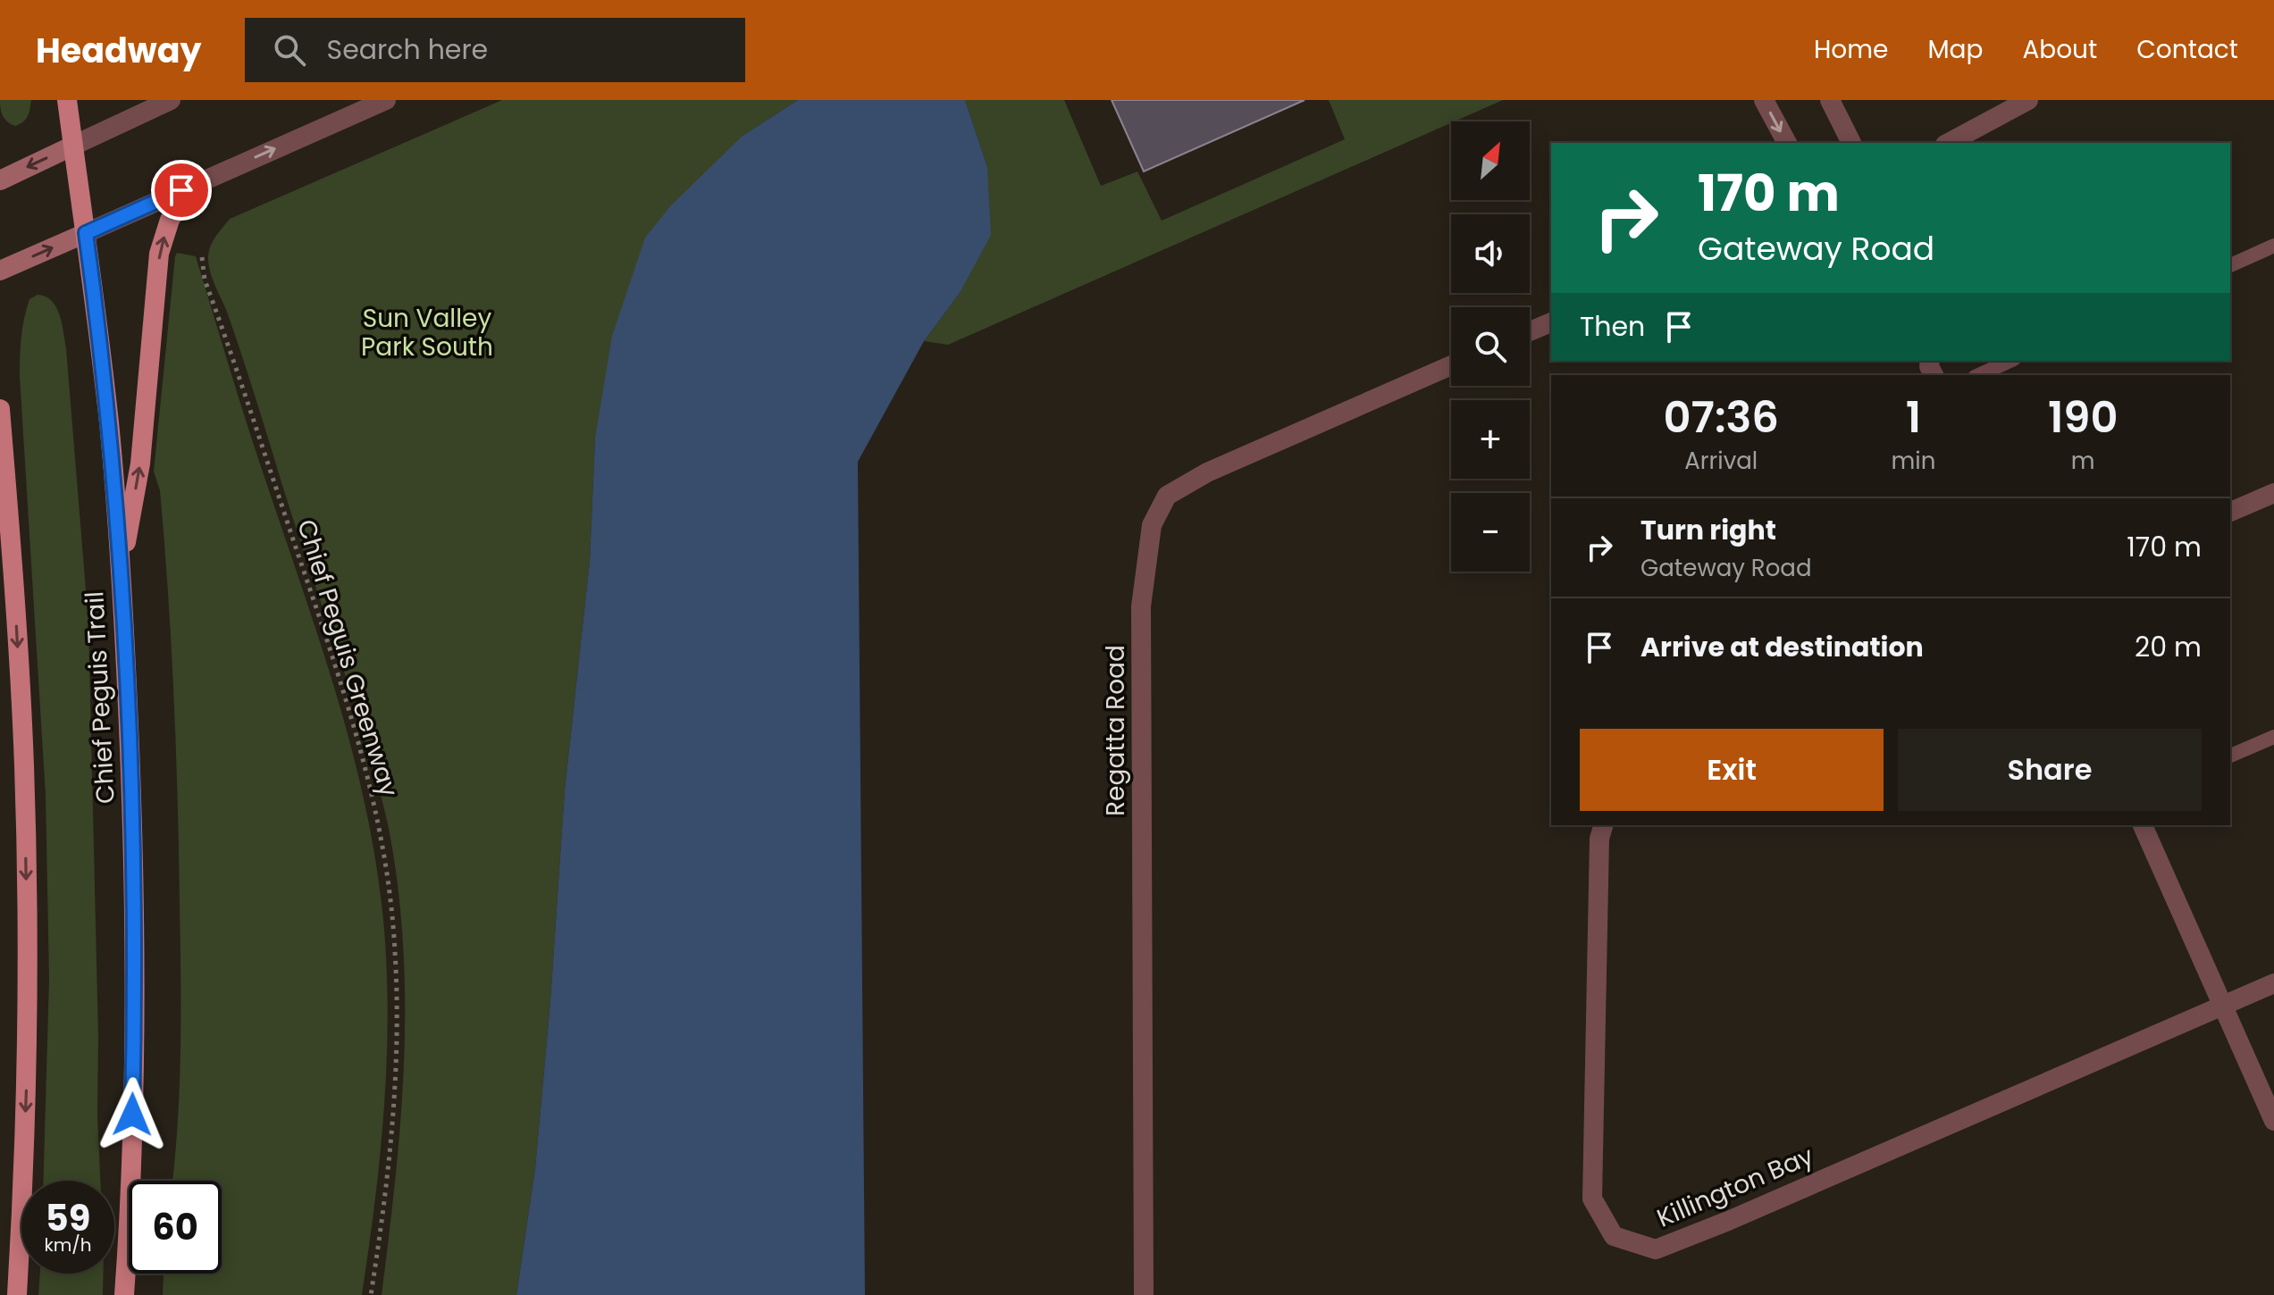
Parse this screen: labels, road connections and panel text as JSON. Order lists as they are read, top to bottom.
{
  "streets": {
    "main road": ["Chief Peguis Trail"],
    "street": ["Regatta Road", "Killington Bay"],
    "path": ["Chief Peguis Greenway"]
  },
  "parks": ["Sun Valley Park South"],
  "north": "top right",
  "page": {
    "header": "Headway",
    "search": "Search here",
    "nav": [
      "Home",
      "Map",
      "About",
      "Contact"
    ],
    "map_buttons": ["+", "−"],
    "turn": ["170 m", "Gateway Road"],
    "then": "Then",
    "eta": [
      "07:36",
      "Arrival",
      "1",
      "min",
      "190",
      "m"
    ],
    "list": [
      {
        "name": "Turn right",
        "note": "Gateway Road",
        "value": "170 m"
      },
      {
        "name": "Arrive at destination",
        "value": "20 m"
      }
    ],
    "buttons": ["Exit", "Share"],
    "speed": "59 km/h",
    "limit": "60"
  }
}
